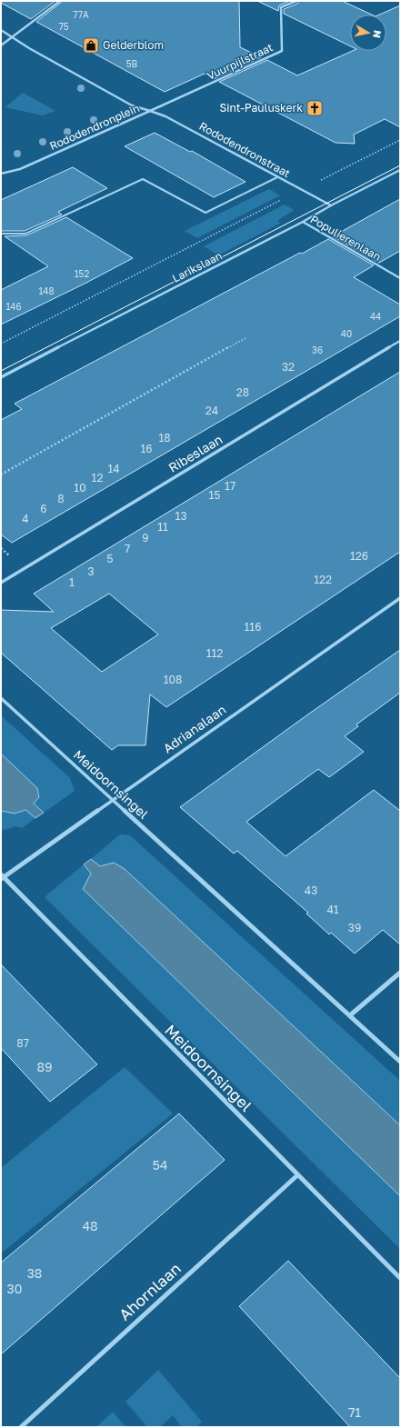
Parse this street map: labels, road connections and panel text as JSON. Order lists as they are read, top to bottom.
{
  "streets": {
    "street": [
      "Vuurpijlstraat",
      "Rododendronplein",
      "Rododendronstraat",
      "Populierenlaan",
      "Larikslaan",
      "Ribeslaan",
      "Adrianalaan",
      "Meidoornsingel",
      "Ahornlaan"
    ]
  },
  "crossings": [
    ["Vuurpijlstraat", "Rododendronplein"],
    ["Vuurpijlstraat", "Rododendronstraat"],
    ["Rododendronplein", "Rododendronstraat"],
    ["Rododendronstraat", "Larikslaan"],
    ["Populierenlaan", "Larikslaan"],
    ["Adrianalaan", "Meidoornsingel"],
    ["Meidoornsingel", "Ahornlaan"]
  ],
  "places": {
    "shop": ["Gelderblom"],
    "church": ["Sint-Pauluskerk"]
  },
  "house_numbers": [
    "77A",
    "75",
    "5B",
    "152",
    "148",
    "146",
    "44",
    "40",
    "36",
    "32",
    "28",
    "24",
    "18",
    "16",
    "14",
    "12",
    "17",
    "10",
    "15",
    "8",
    "6",
    "13",
    "4",
    "11",
    "9",
    "7",
    "126",
    "5",
    "3",
    "122",
    "1",
    "116",
    "112",
    "108",
    "43",
    "41",
    "39",
    "87",
    "89",
    "54",
    "48",
    "38",
    "30",
    "71"
  ],
  "north": "right"
}
